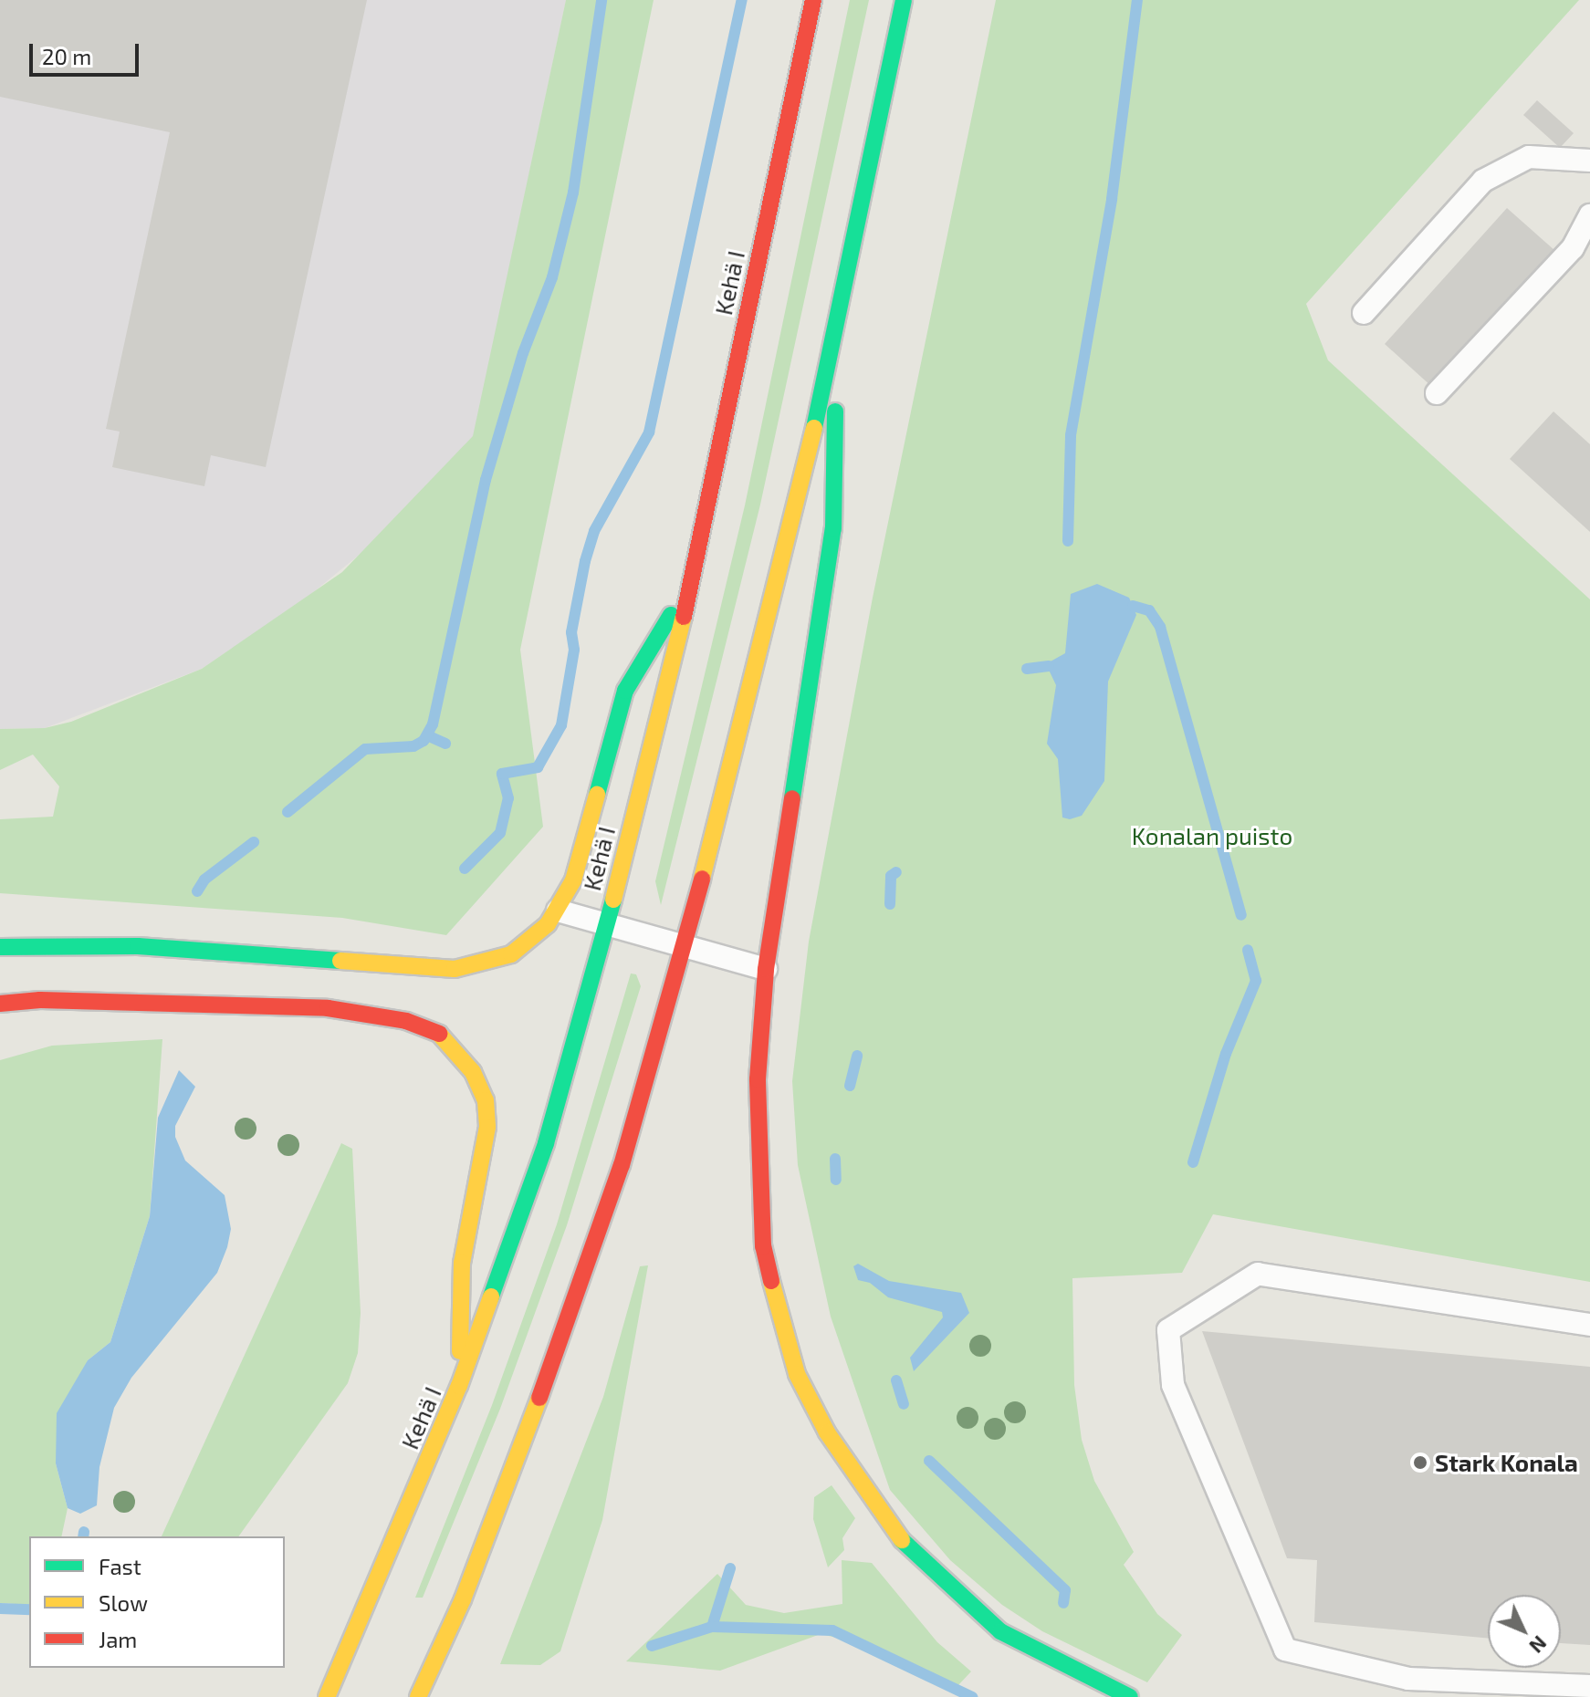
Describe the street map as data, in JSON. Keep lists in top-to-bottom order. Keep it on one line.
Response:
{"streets":{"highway":["Kehä I"]},"parks":["Konalan puisto"],"places":["Stark Konala"],"legend":["Fast","Slow","Jam"],"scale_bar":"20 m","north":"bottom right"}
